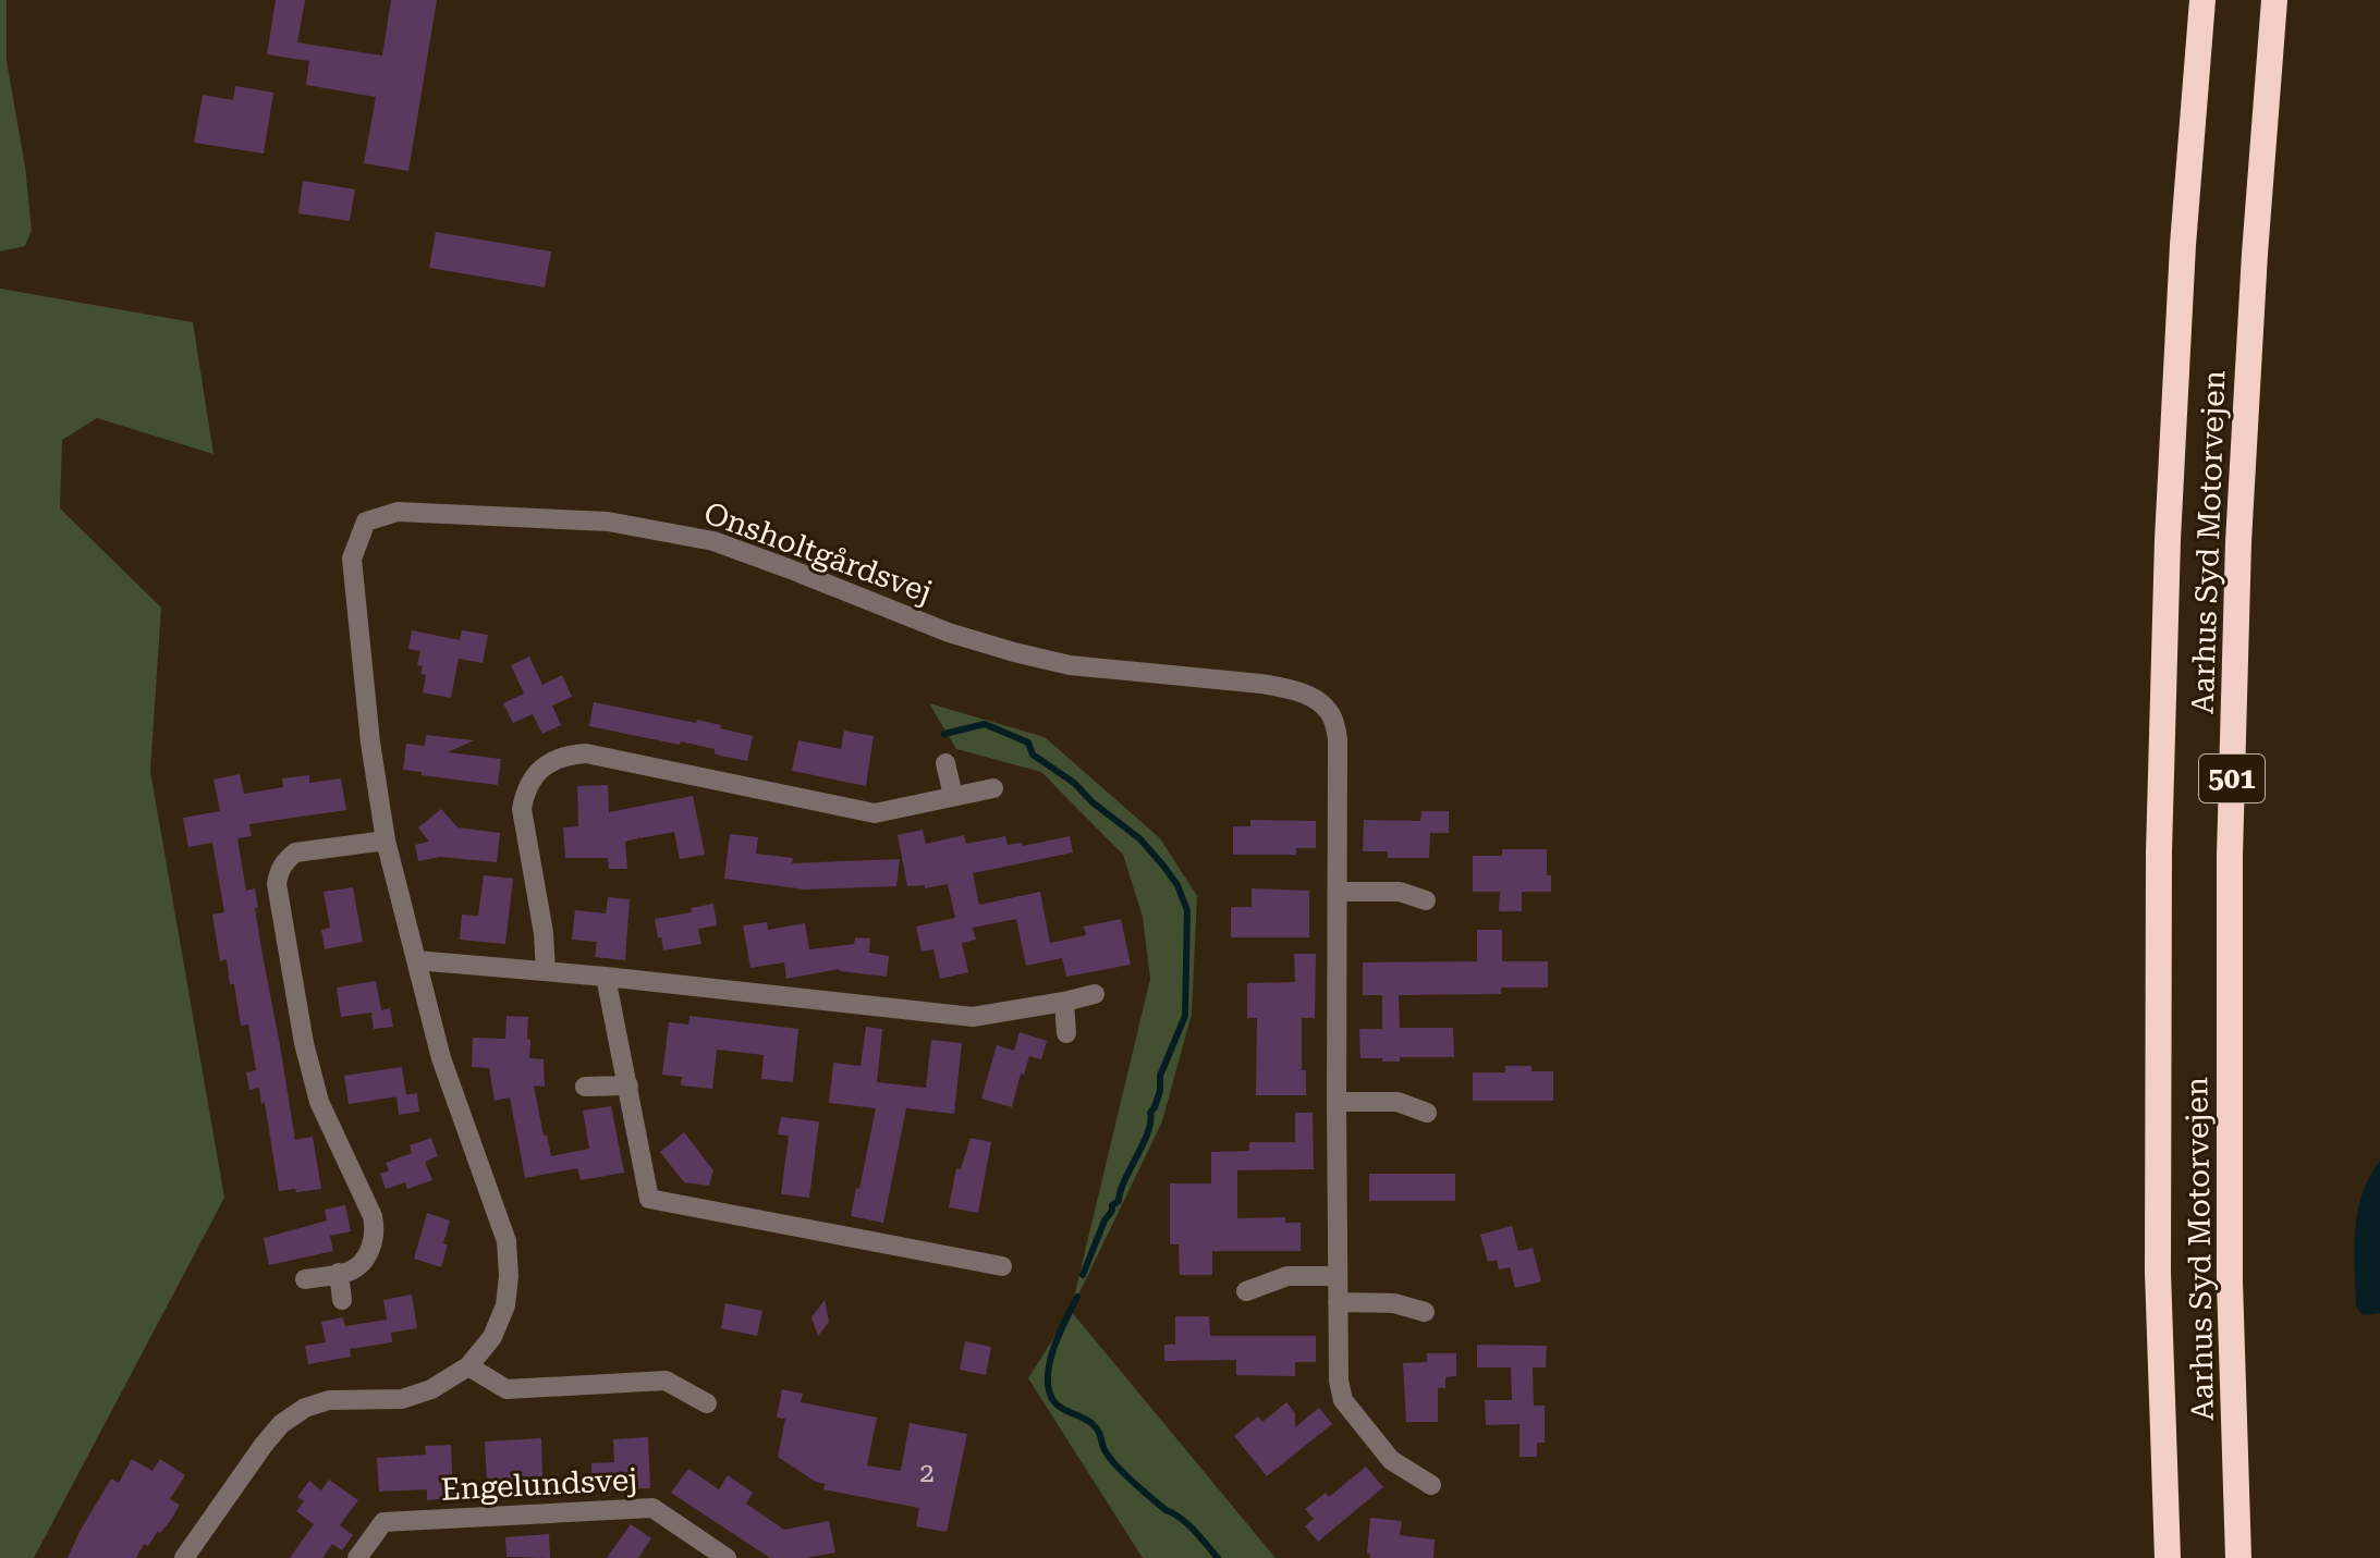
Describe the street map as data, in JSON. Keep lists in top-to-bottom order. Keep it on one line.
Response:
{"streets":{"highway":["Aarhus Syd Motorvejen","501"],"street":["Onsholtgårdsvej","Engelundsvej"]},"house_numbers":["2"]}
